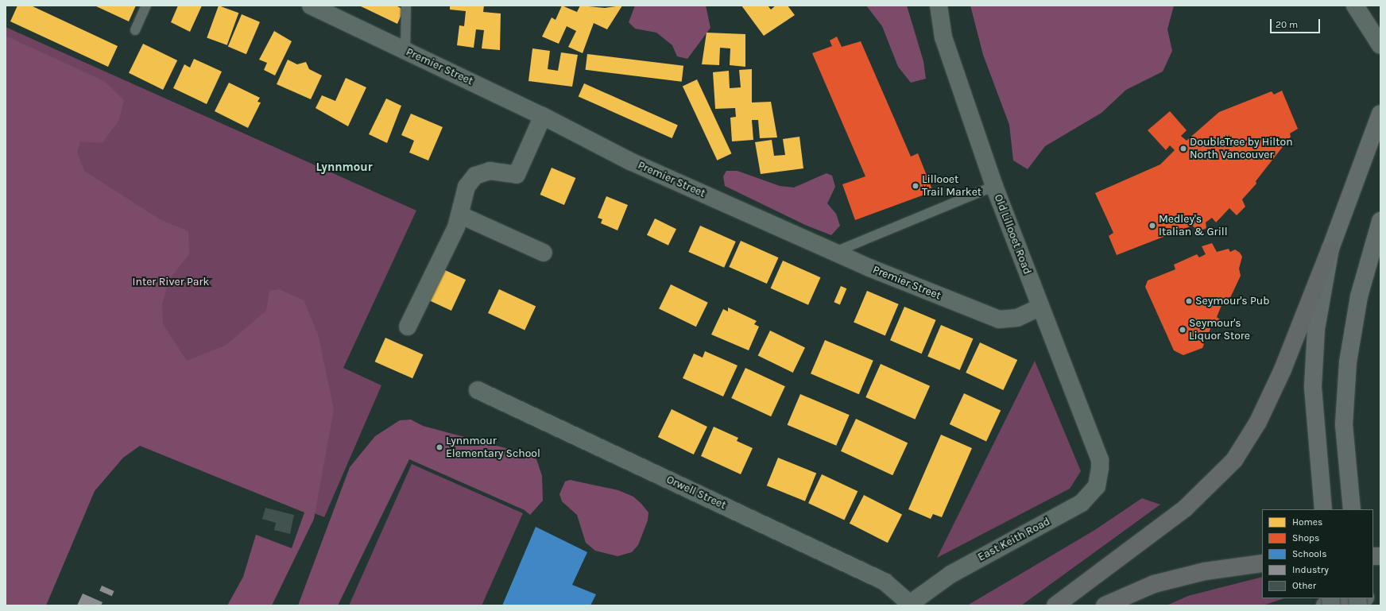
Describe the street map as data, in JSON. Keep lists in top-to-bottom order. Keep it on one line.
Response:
{"streets":{"street":["Premier Street","Old Lillooet Road","Orwell Street","East Keith Road"]},"crossings":[["Premier Street","Old Lillooet Road"],["Old Lillooet Road","East Keith Road"],["Orwell Street","East Keith Road"]],"districts":["Lynnmour"],"parks":["Inter River Park"],"places":["DoubleTree by Hilton North Vancouver","Lillooet Trail Market","Medley's Italian & Grill","Seymour's Pub","Seymour's Liquor Store","Lynnmour Elementary School"],"legend":["Homes","Shops","Schools","Industry","Other"],"scale_bar":"20 m"}
